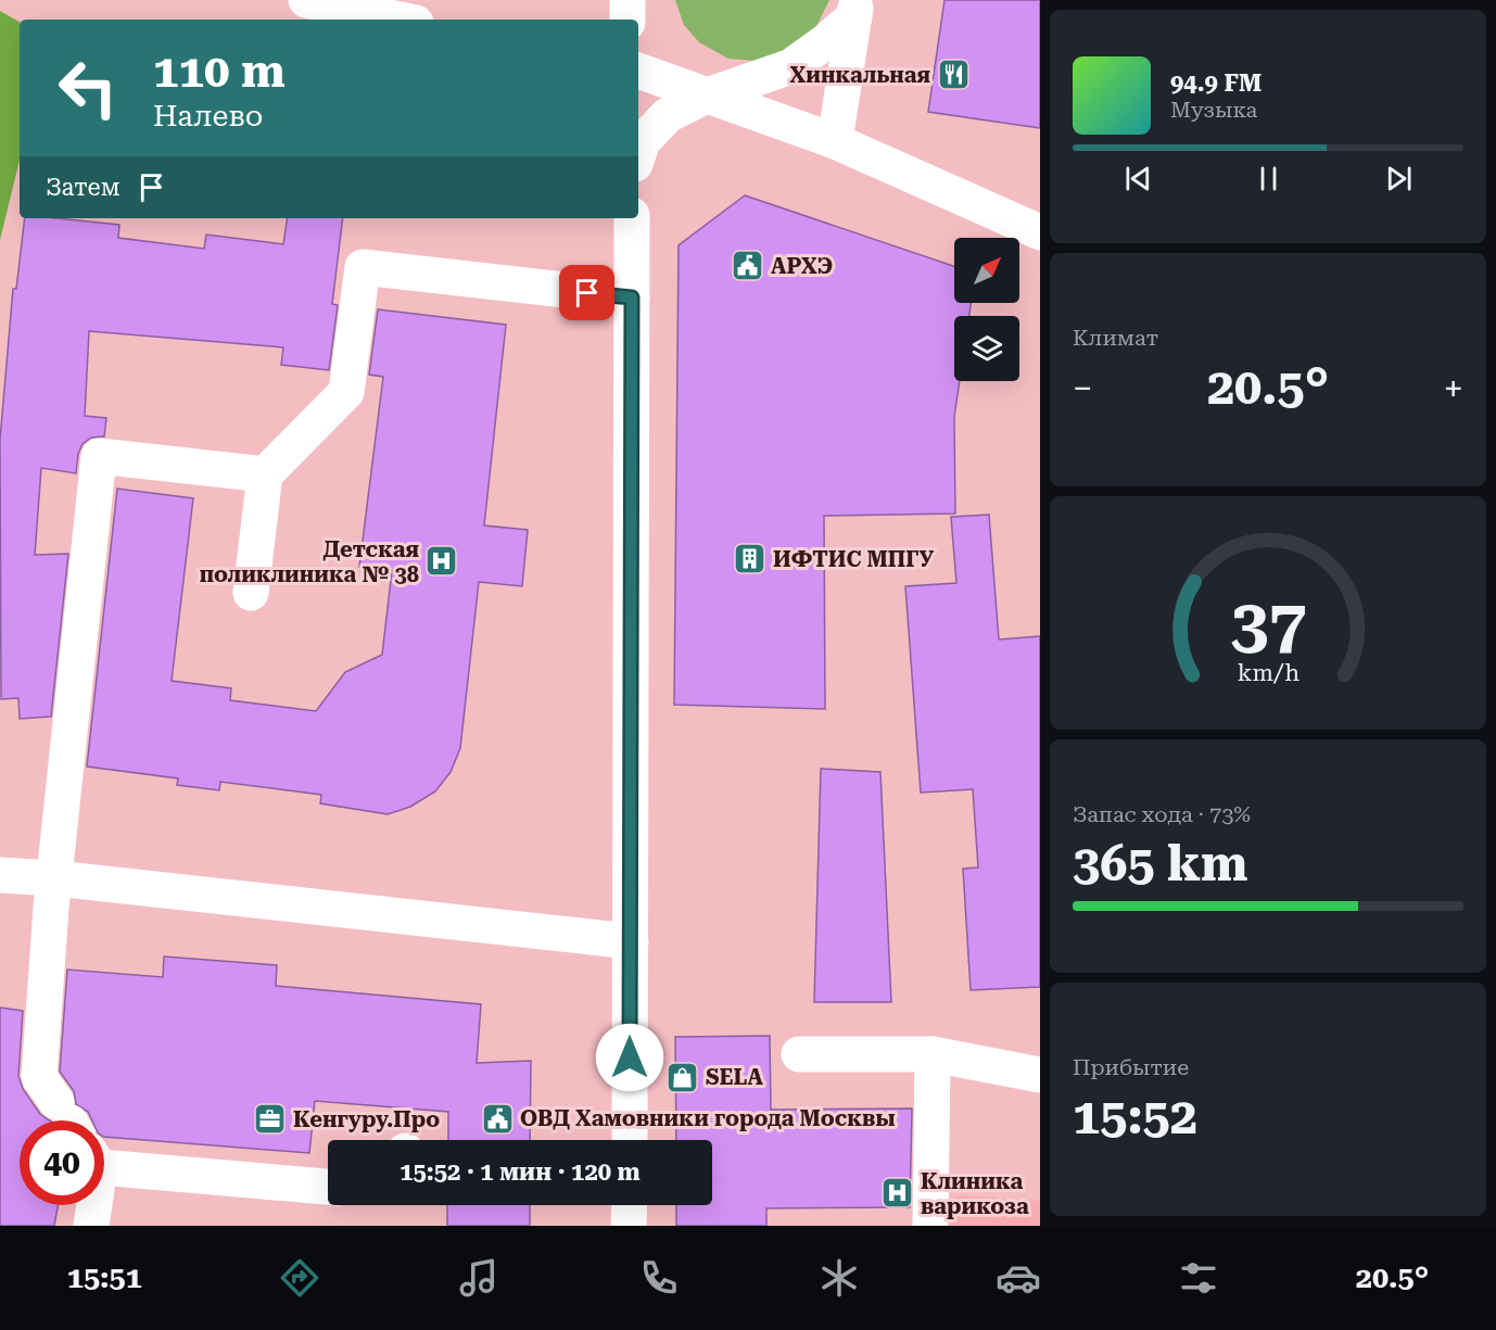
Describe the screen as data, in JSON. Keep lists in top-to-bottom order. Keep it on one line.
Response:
{"places":{"restaurant":["Хинкальная"],"public building":["АРХЭ","ОВД Хамовники города Москвы"],"building":["ИФТИС МПГУ"],"hospital":["Детская поликлиника № 38","Клиника варикоза"],"shop":["SELA"],"office":["Кенгуру.Про"]},"north":"top right","page":{"turn":["110 m","Налево"],"song":["94.9 FM","Музыка"],"then":"Затем","tile":["Климат",["Запас хода · 73%","365 km"],["Прибытие","15:52"]],"heat":["−","20.5°","+"],"limit":"40","trip":"15:52 · 1 мин · 120 m","tabs":["15:51","20.5°"],"gauge":["37","km/h"]}}
